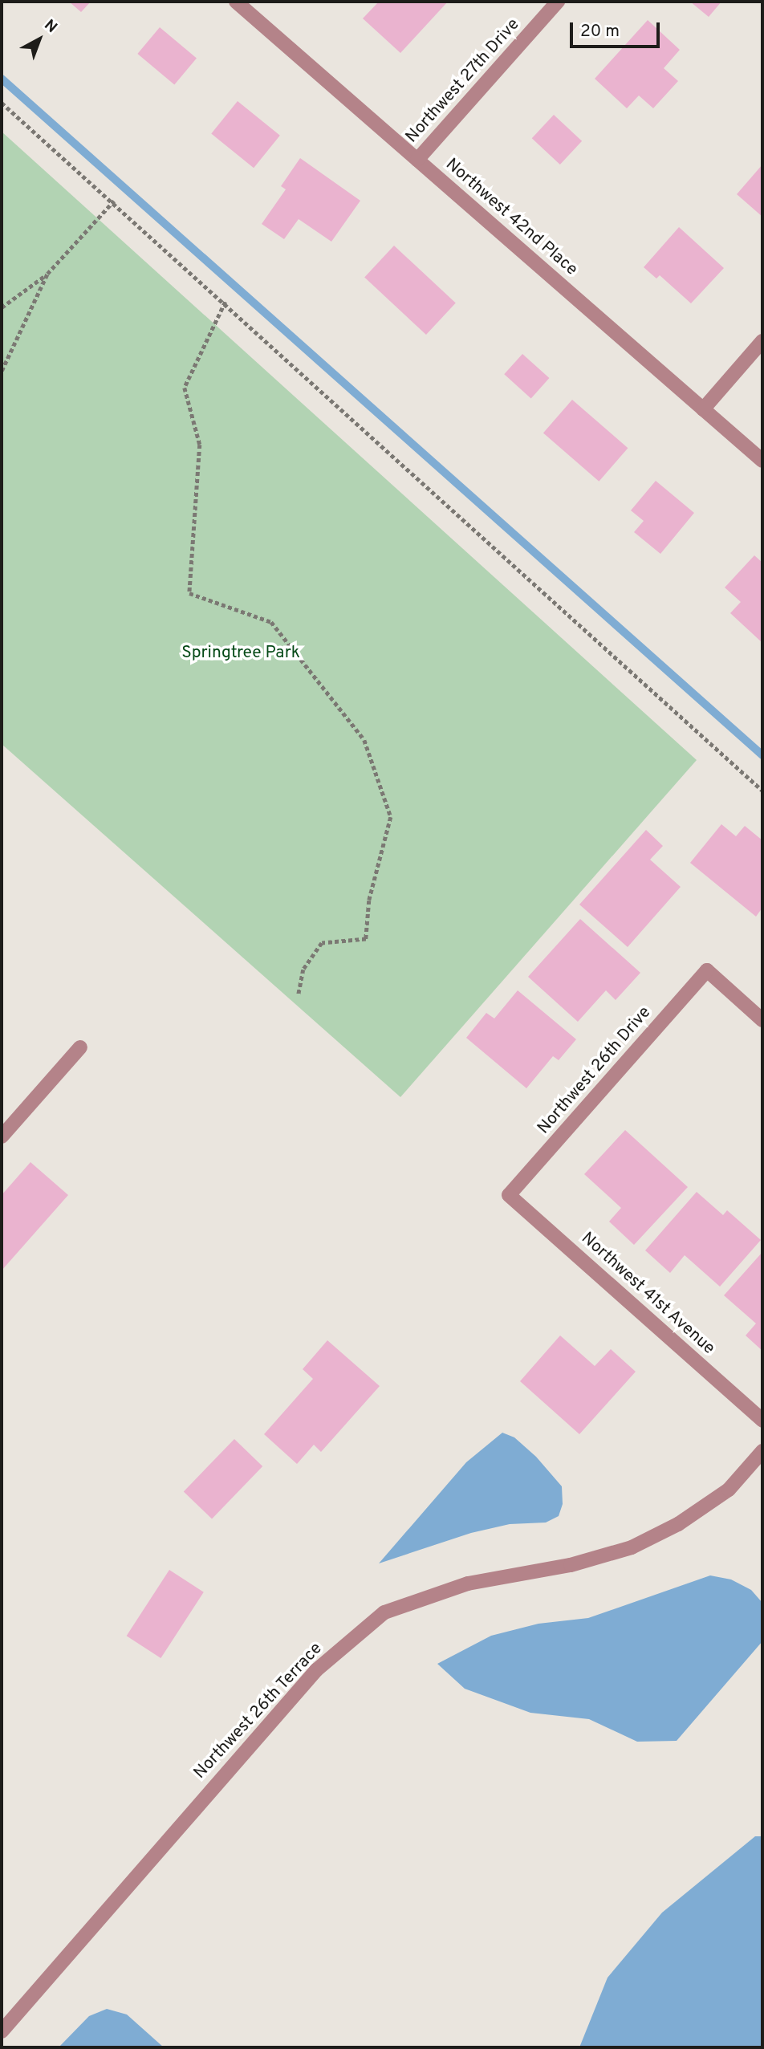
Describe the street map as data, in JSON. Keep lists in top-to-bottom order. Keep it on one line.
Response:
{"streets":{"street":["Northwest 27th Drive","Northwest 42nd Place","Northwest 26th Drive","Northwest 41st Avenue","Northwest 26th Terrace"]},"crossings":[["Northwest 27th Drive","Northwest 42nd Place"],["Northwest 26th Drive","Northwest 41st Avenue"]],"parks":["Springtree Park"],"scale_bar":"20 m","north":"top right"}
